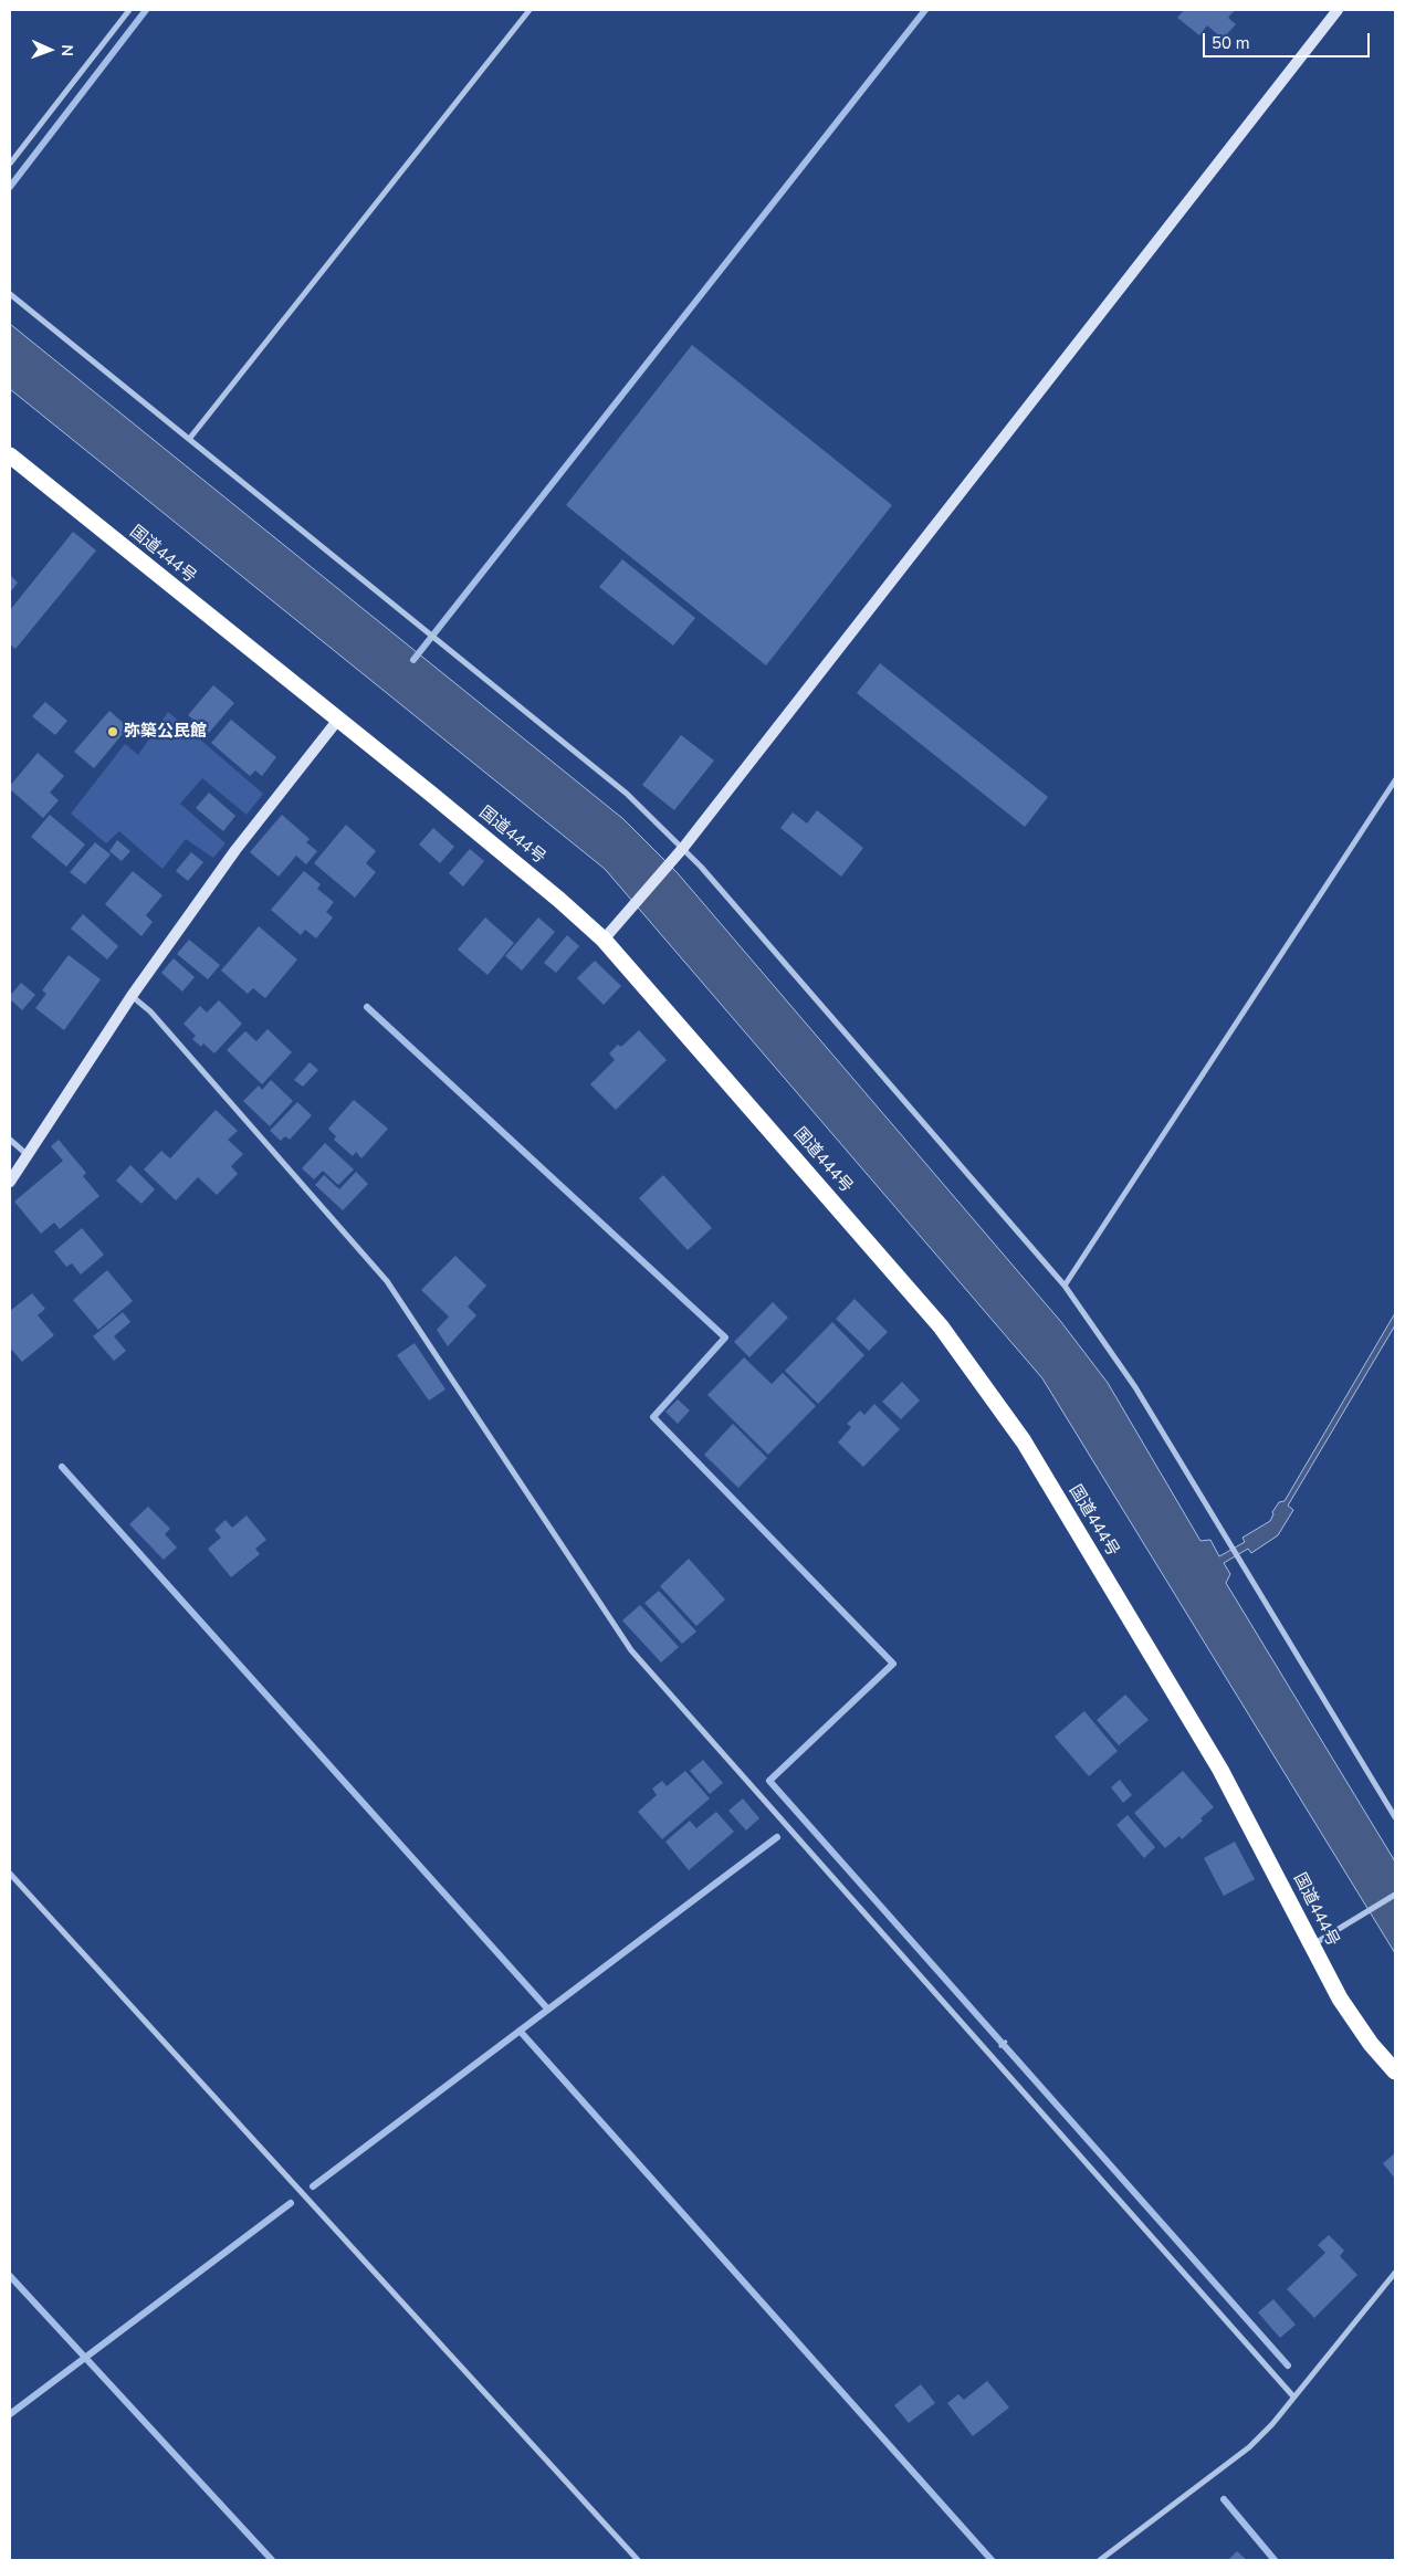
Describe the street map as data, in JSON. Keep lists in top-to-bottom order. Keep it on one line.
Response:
{"streets":{"highway":["国道444号"]},"places":["弥築公民館"],"scale_bar":"50 m","north":"right"}
